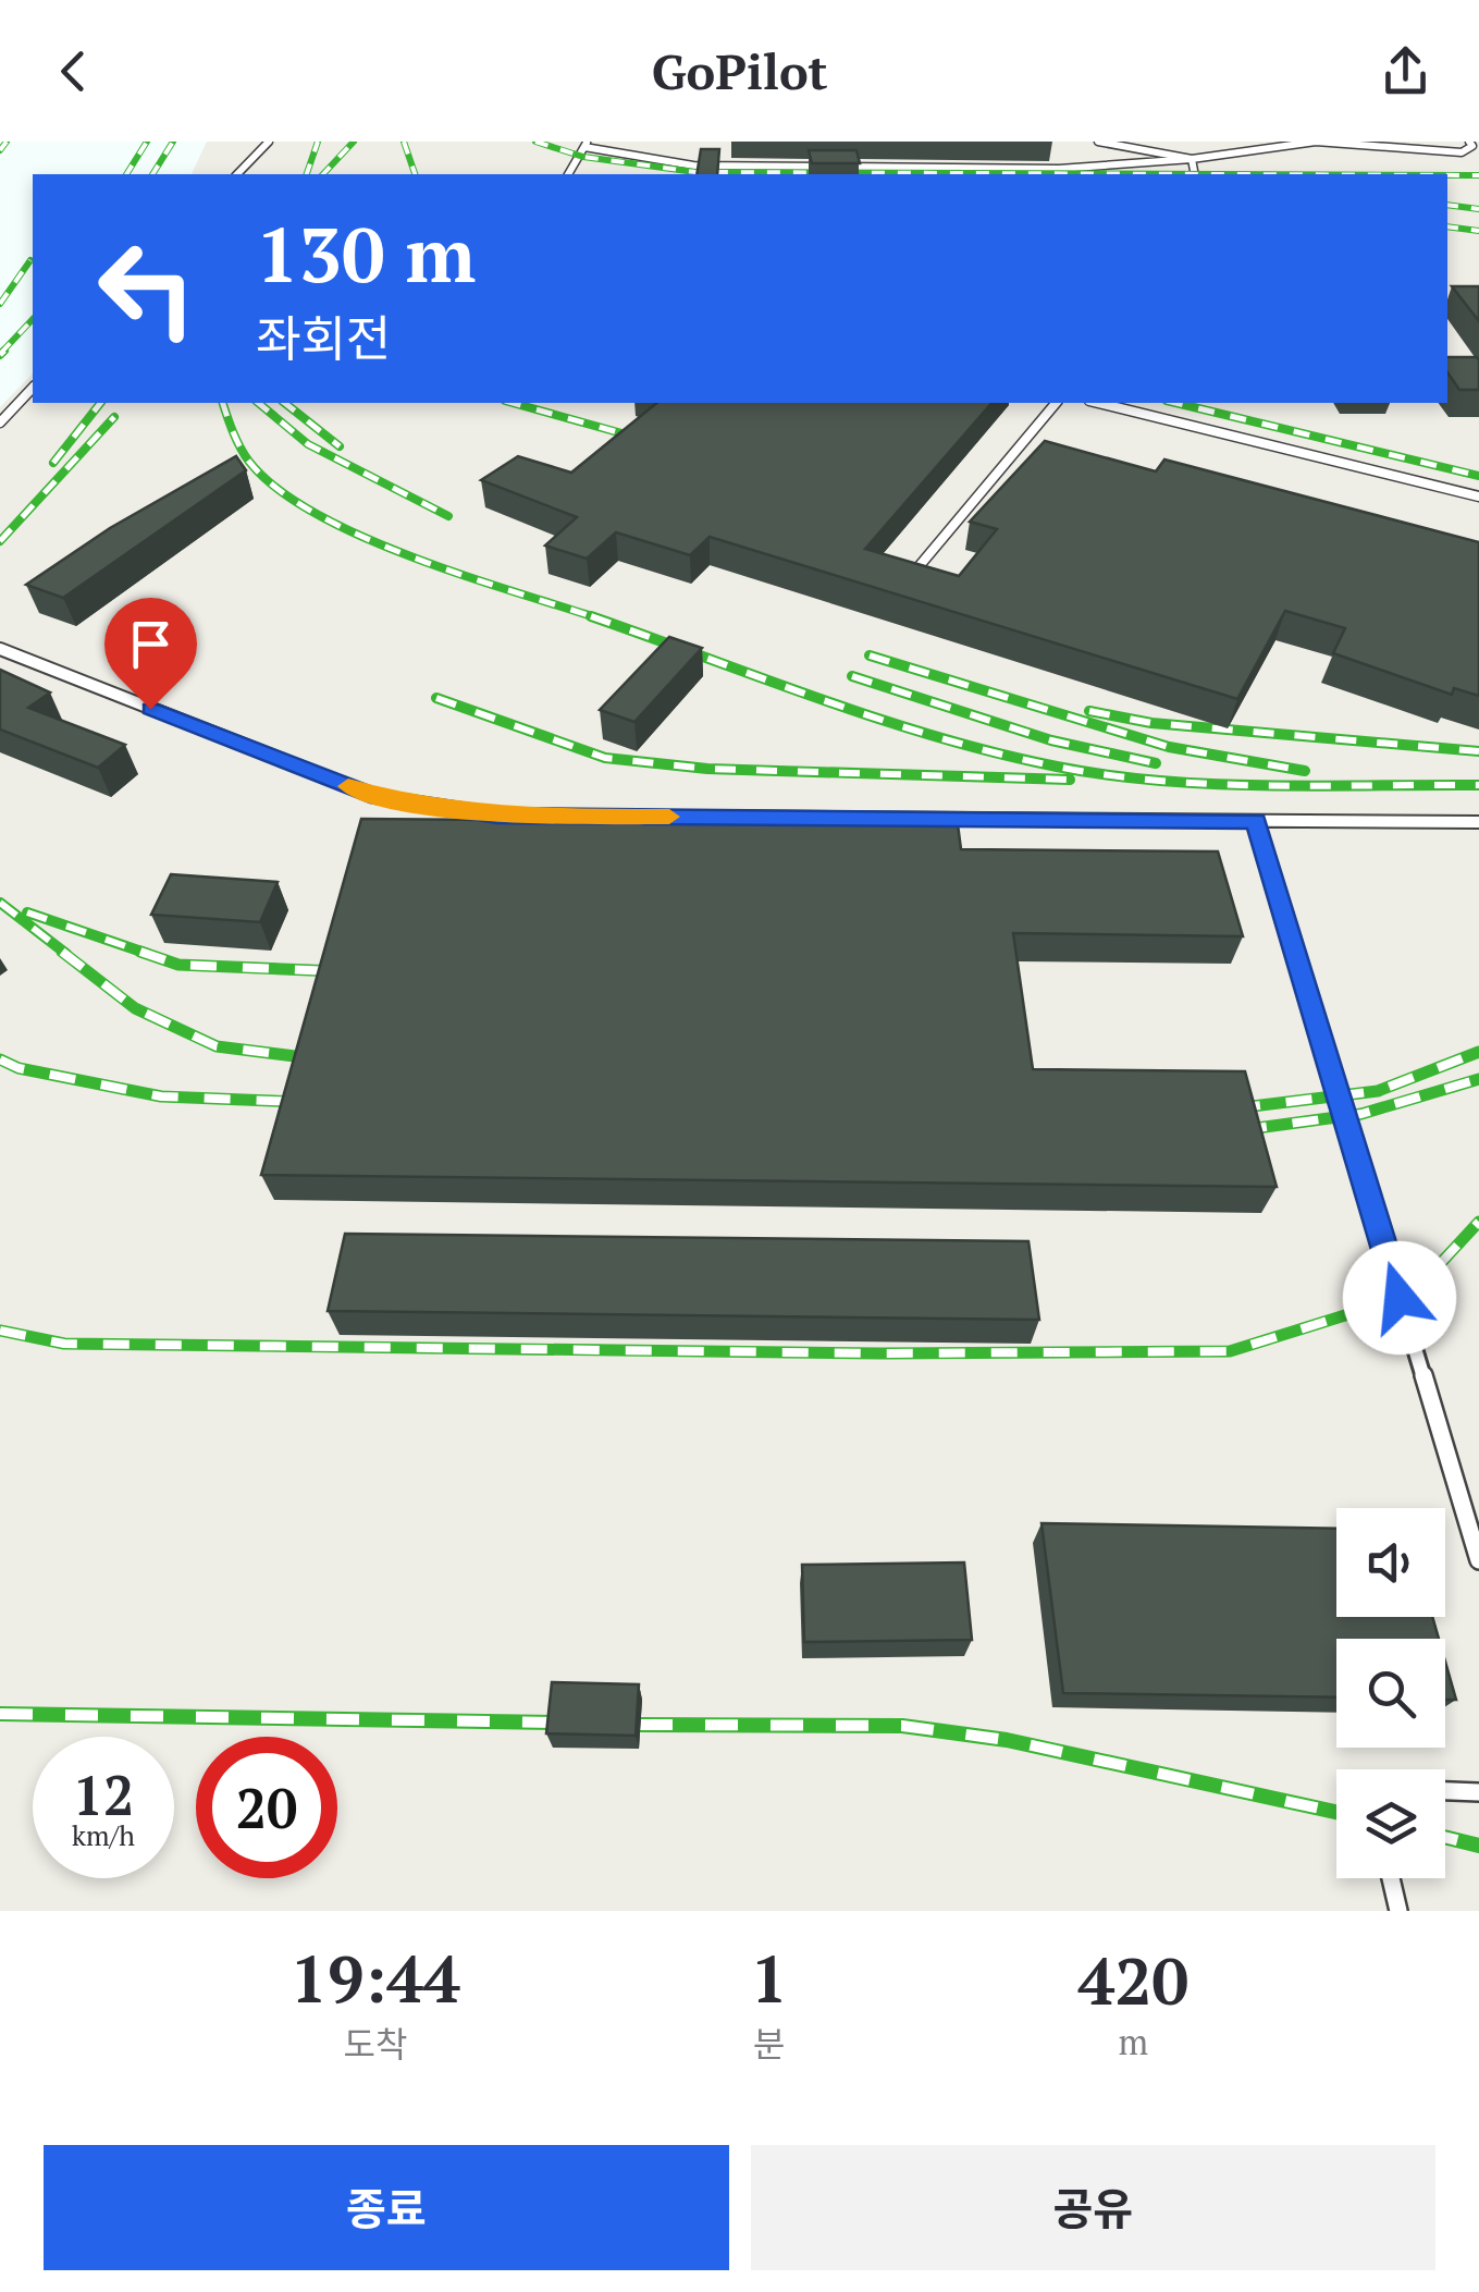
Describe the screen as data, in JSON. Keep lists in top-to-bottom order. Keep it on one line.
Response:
{"page":{"header":"GoPilot","turn":["130 m","좌회전"],"speed":"12 km/h","limit":"20","eta":["19:44","도착","1","분","420","m"],"buttons":["종료","공유"]}}
